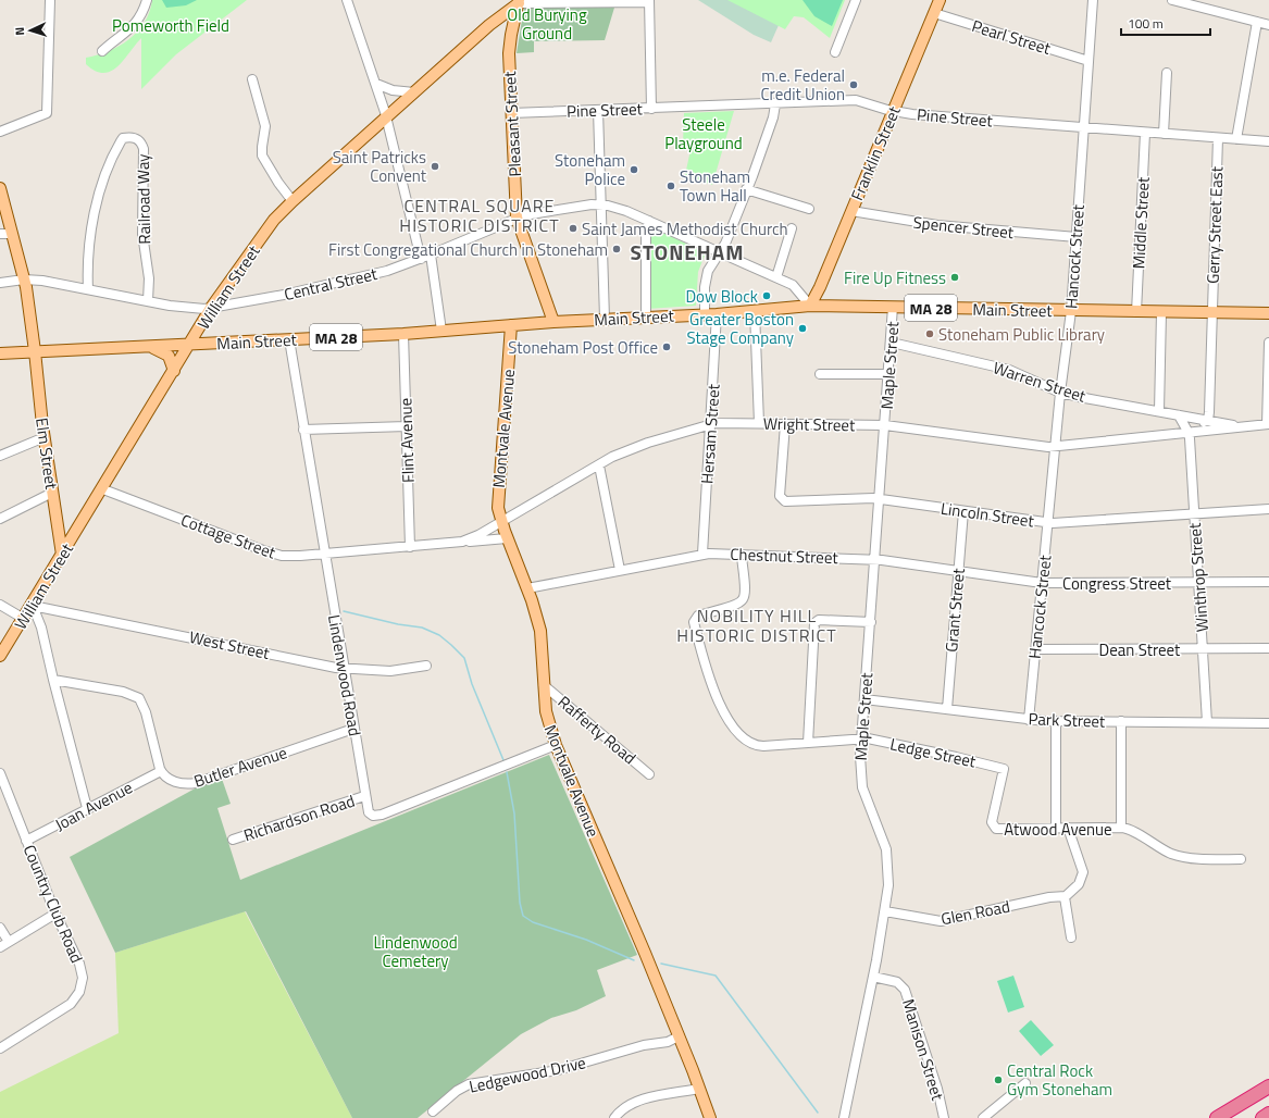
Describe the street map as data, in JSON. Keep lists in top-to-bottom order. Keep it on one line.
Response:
{"streets":{"main road":["Pleasant Street","Franklin Street","William Street","MA 28","Main Street","Montvale Avenue","Elm Street"],"street":["Pearl Street","Pine Street","Railroad Way","Middle Street","Gerry Street East","Spencer Street","Hancock Street","Central Street","Maple Street","Warren Street","Wright Street","Hersam Street","Flint Avenue","Lincoln Street","Cottage Street","Chestnut Street","Winthrop Street","Congress Street","Grant Street","West Street","Dean Street","Lindenwood Road","Park Street","Rafferty Road","Ledge Street","Butler Avenue","Joan Avenue","Richardson Road","Atwood Avenue","Country Club Road","Glen Road","Manison Street","Ledgewood Drive"]},"crossings":[["Pearl Street","Franklin Street"],["Pearl Street","Hancock Street"],["Pine Street","Pleasant Street"],["Pine Street","Franklin Street"],["Pine Street","Middle Street"],["Pine Street","Gerry Street East"],["Pine Street","Hancock Street"],["Pleasant Street","Central Street"],["Pleasant Street","William Street"],["Pleasant Street","Main Street"],["Franklin Street","Spencer Street"],["Franklin Street","Central Street"],["Franklin Street","Main Street"],["Railroad Way","Central Street"],["Middle Street","Main Street"],["Gerry Street East","Main Street"],["Gerry Street East","Warren Street"],["Spencer Street","Hancock Street"],["Hancock Street","Main Street"],["Hancock Street","Warren Street"],["Hancock Street","Wright Street"],["Hancock Street","Lincoln Street"],["Hancock Street","Chestnut Street"],["Hancock Street","Congress Street"],["Hancock Street","Dean Street"],["Hancock Street","Park Street"],["Central Street","William Street"],["Central Street","Main Street"],["Central Street","Elm Street"],["William Street","Main Street"],["William Street","Elm Street"],["William Street","Cottage Street"],["William Street","West Street"],["Main Street","Maple Street"],["Main Street","Montvale Avenue"],["Main Street","Hersam Street"],["Main Street","Flint Avenue"],["Main Street","Elm Street"],["Main Street","Lindenwood Road"],["Maple Street","Warren Street"],["Maple Street","Wright Street"],["Maple Street","Lincoln Street"],["Maple Street","Chestnut Street"],["Maple Street","Park Street"],["Maple Street","Ledge Street"],["Maple Street","Glen Road"],["Maple Street","Manison Street"],["Warren Street","Wright Street"],["Warren Street","Winthrop Street"],["Wright Street","Montvale Avenue"],["Wright Street","Hersam Street"],["Wright Street","Lincoln Street"],["Wright Street","Cottage Street"],["Wright Street","Winthrop Street"],["Montvale Avenue","Cottage Street"],["Montvale Avenue","Chestnut Street"],["Montvale Avenue","Lindenwood Road"],["Montvale Avenue","Rafferty Road"],["Montvale Avenue","Ledgewood Drive"],["Hersam Street","Chestnut Street"],["Flint Avenue","Cottage Street"],["Lincoln Street","Winthrop Street"],["Lincoln Street","Grant Street"],["Cottage Street","Lindenwood Road"],["Chestnut Street","Congress Street"],["Chestnut Street","Grant Street"],["Chestnut Street","Ledge Street"],["Winthrop Street","Congress Street"],["Winthrop Street","Dean Street"],["Winthrop Street","Park Street"],["Grant Street","Park Street"],["West Street","Lindenwood Road"],["Lindenwood Road","Butler Avenue"],["Lindenwood Road","Richardson Road"],["Park Street","Atwood Avenue"],["Ledge Street","Atwood Avenue"],["Butler Avenue","Joan Avenue"],["Joan Avenue","Country Club Road"]],"districts":["CENTRAL SQUARE HISTORIC DISTRICT","STONEHAM","NOBILITY HILL HISTORIC DISTRICT"],"parks":["Old Burying Ground","Pomeworth Field","Steele Playground","Lindenwood Cemetery"],"places":["m.e. Federal Credit Union","Saint Patricks Convent","Stoneham Police","Stoneham Town Hall","Saint James Methodist Church","First Congregational Church in Stoneham","Fire Up Fitness","Dow Block","Greater Boston Stage Company","Stoneham Public Library","Stoneham Post Office","Central Rock Gym Stoneham"],"scale_bar":"100 m","north":"left"}
